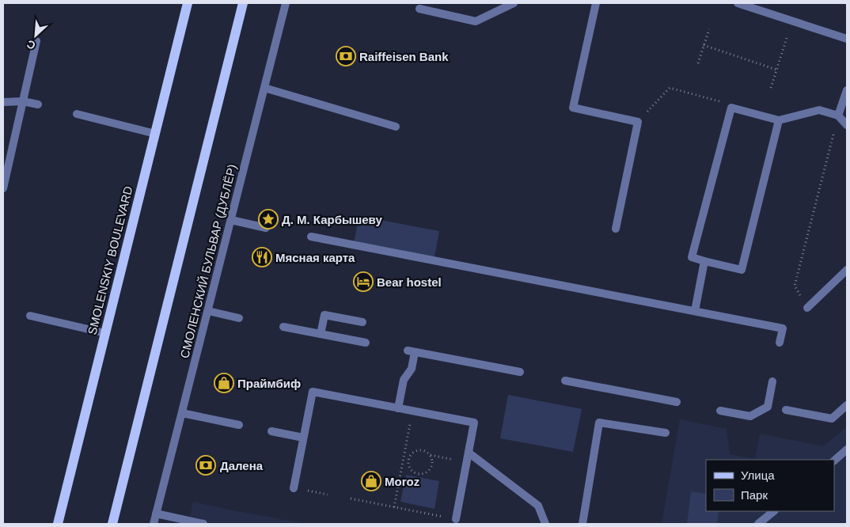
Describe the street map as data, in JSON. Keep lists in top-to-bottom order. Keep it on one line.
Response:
{"streets":{"main road":["SMOLENSKIY BOULEVARD"],"street":["СМОЛЕНСКИЙ БУЛЬВАР (ДУБЛЁР)"]},"places":{"bank":["Raiffeisen Bank","Далена"],"place":["Д. М. Карбышеву"],"restaurant":["Мясная карта"],"hotel":["Bear hostel"],"shop":["Праймбиф","Moroz"]},"legend":["Улица","Парк"],"north":"bottom left"}
